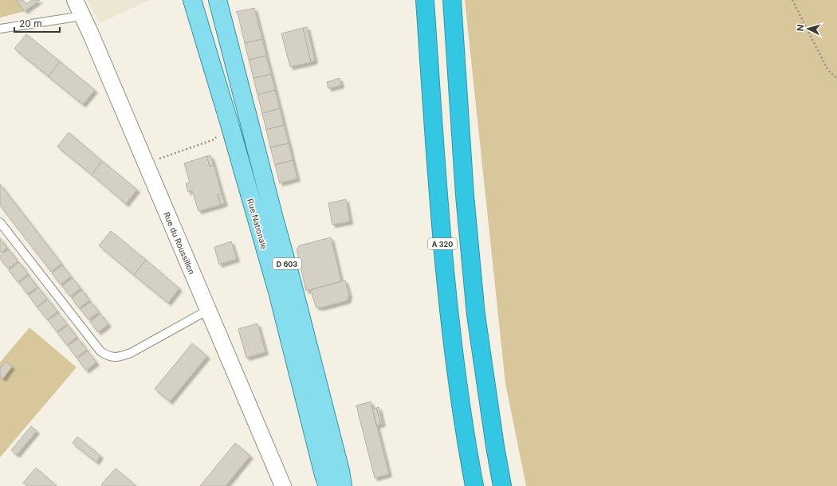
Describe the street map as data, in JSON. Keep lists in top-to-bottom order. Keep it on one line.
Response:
{"streets":{"highway":["A 320"],"main road":["Rue Nationale","D 603"],"street":["Rue du Roussillon"]},"scale_bar":"20 m","north":"left"}
